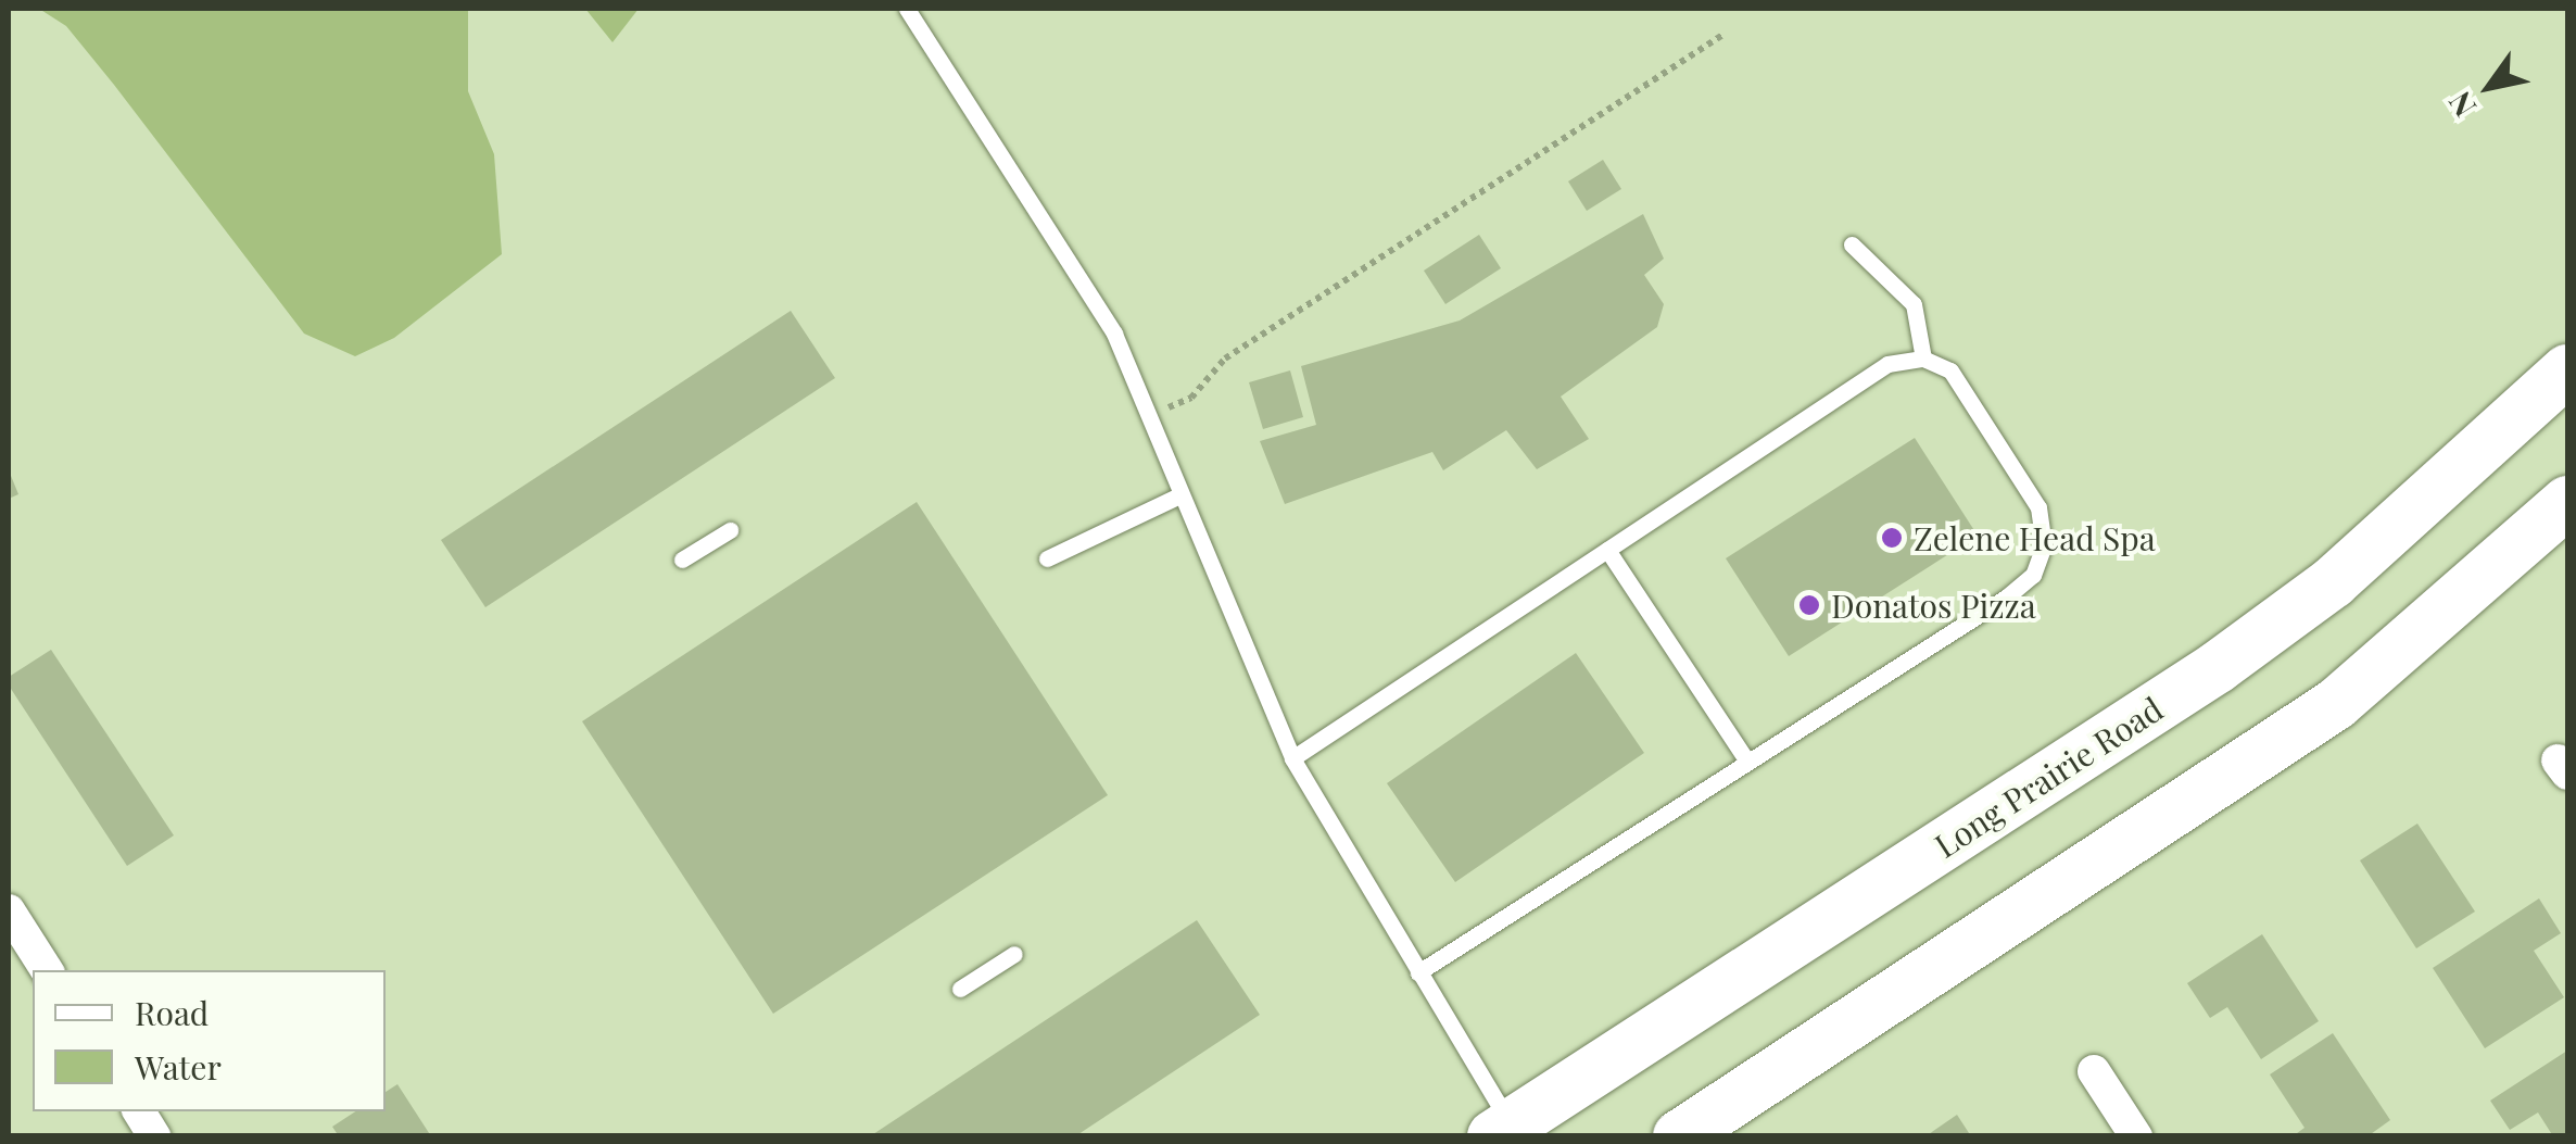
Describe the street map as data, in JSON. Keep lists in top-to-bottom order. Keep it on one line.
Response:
{"streets":{"main road":["Long Prairie Road"]},"places":["Zelene Head Spa","Donatos Pizza"],"legend":["Road","Water"],"north":"bottom left"}
